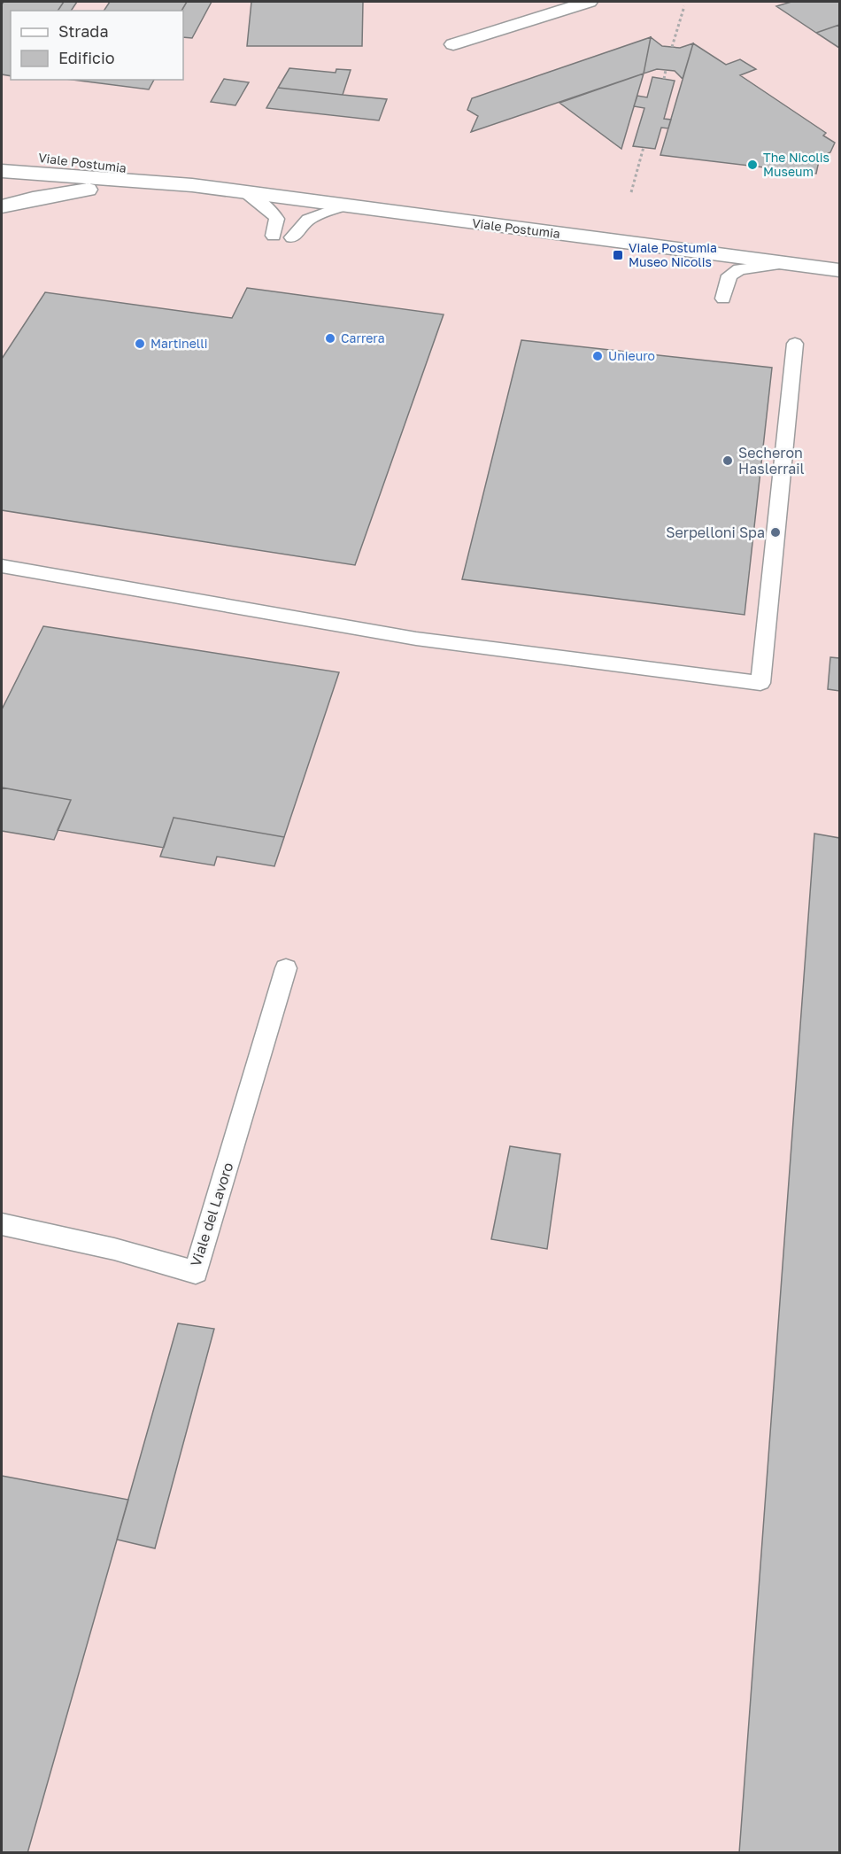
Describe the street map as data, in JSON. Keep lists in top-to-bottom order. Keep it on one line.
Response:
{"streets":{"main road":["Viale Postumia"],"lane":["Viale del Lavoro"]},"places":{"other":["The Nicolis Museum","Carrera","Martinelli","Unieuro","Secheron Haslerrail","Serpelloni Spa"],"transit":["Viale Postumia Museo Nicolis"]},"legend":["Strada","Edificio"]}
